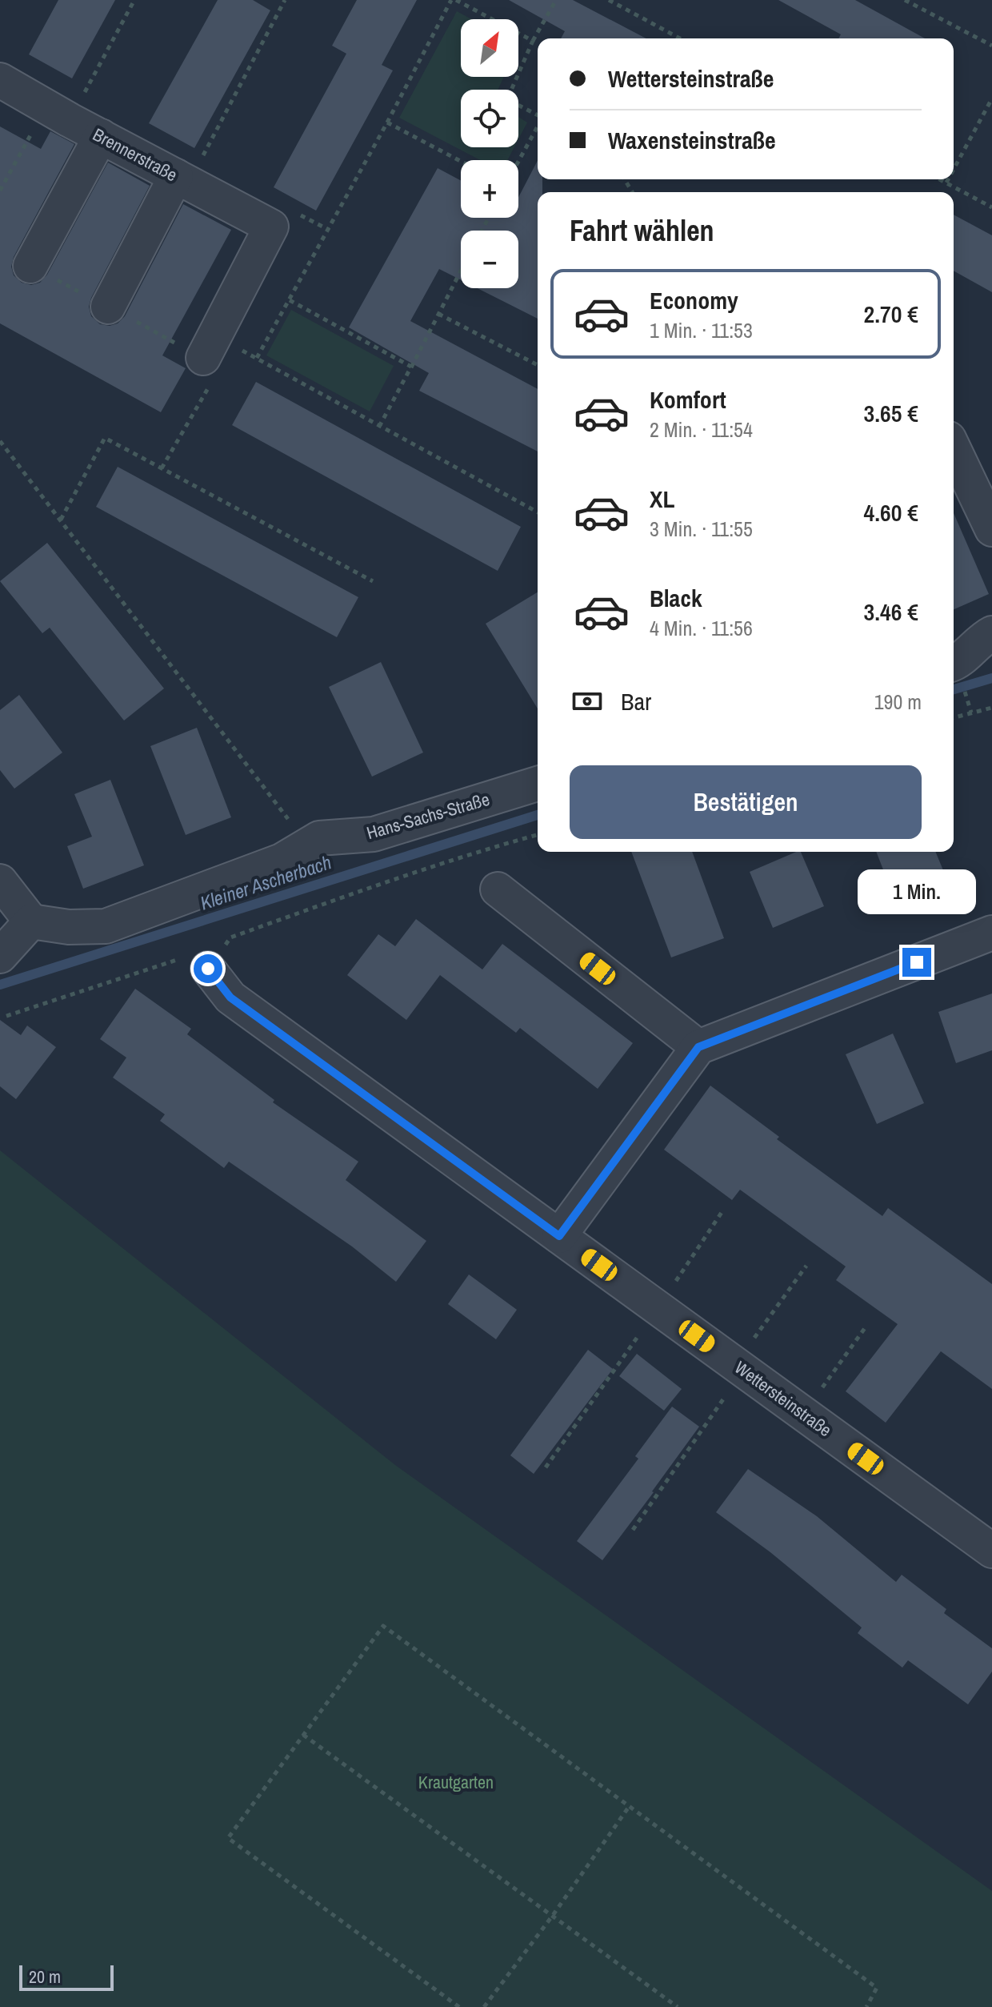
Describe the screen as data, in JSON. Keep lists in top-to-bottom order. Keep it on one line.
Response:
{"streets":{"street":["Brennerstraße","Hans-Sachs-Straße","Wettersteinstraße"]},"water":["Kleiner Ascherbach"],"parks":["Krautgarten"],"scale_bar":"20 m","north":"top right","page":{"map_buttons":["+","−"],"banner":["Wettersteinstraße","Waxensteinstraße"],"heading":"Fahrt wählen","list":[{"name":"Economy","note":"1 Min. · 11:53","value":"2.70 €"},{"name":"Komfort","note":"2 Min. · 11:54","value":"3.65 €"},{"name":"XL","note":"3 Min. · 11:55","value":"4.60 €"},{"name":"Black","note":"4 Min. · 11:56","value":"3.46 €"}],"pay":["Bar","190 m"],"buttons":"Bestätigen","bubble":"1 Min.","scale":"20 m"}}
